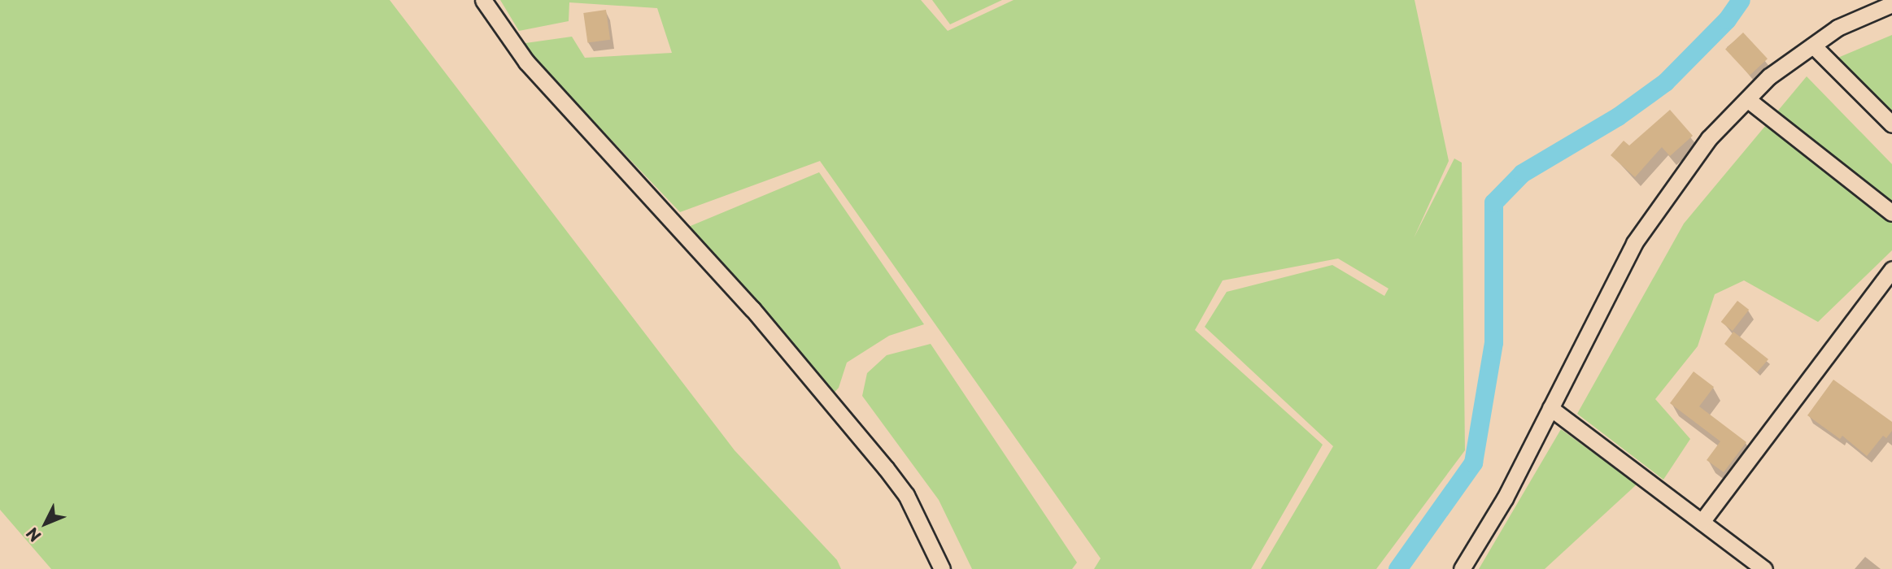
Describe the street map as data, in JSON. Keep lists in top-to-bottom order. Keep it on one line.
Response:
{"north":"bottom left"}
